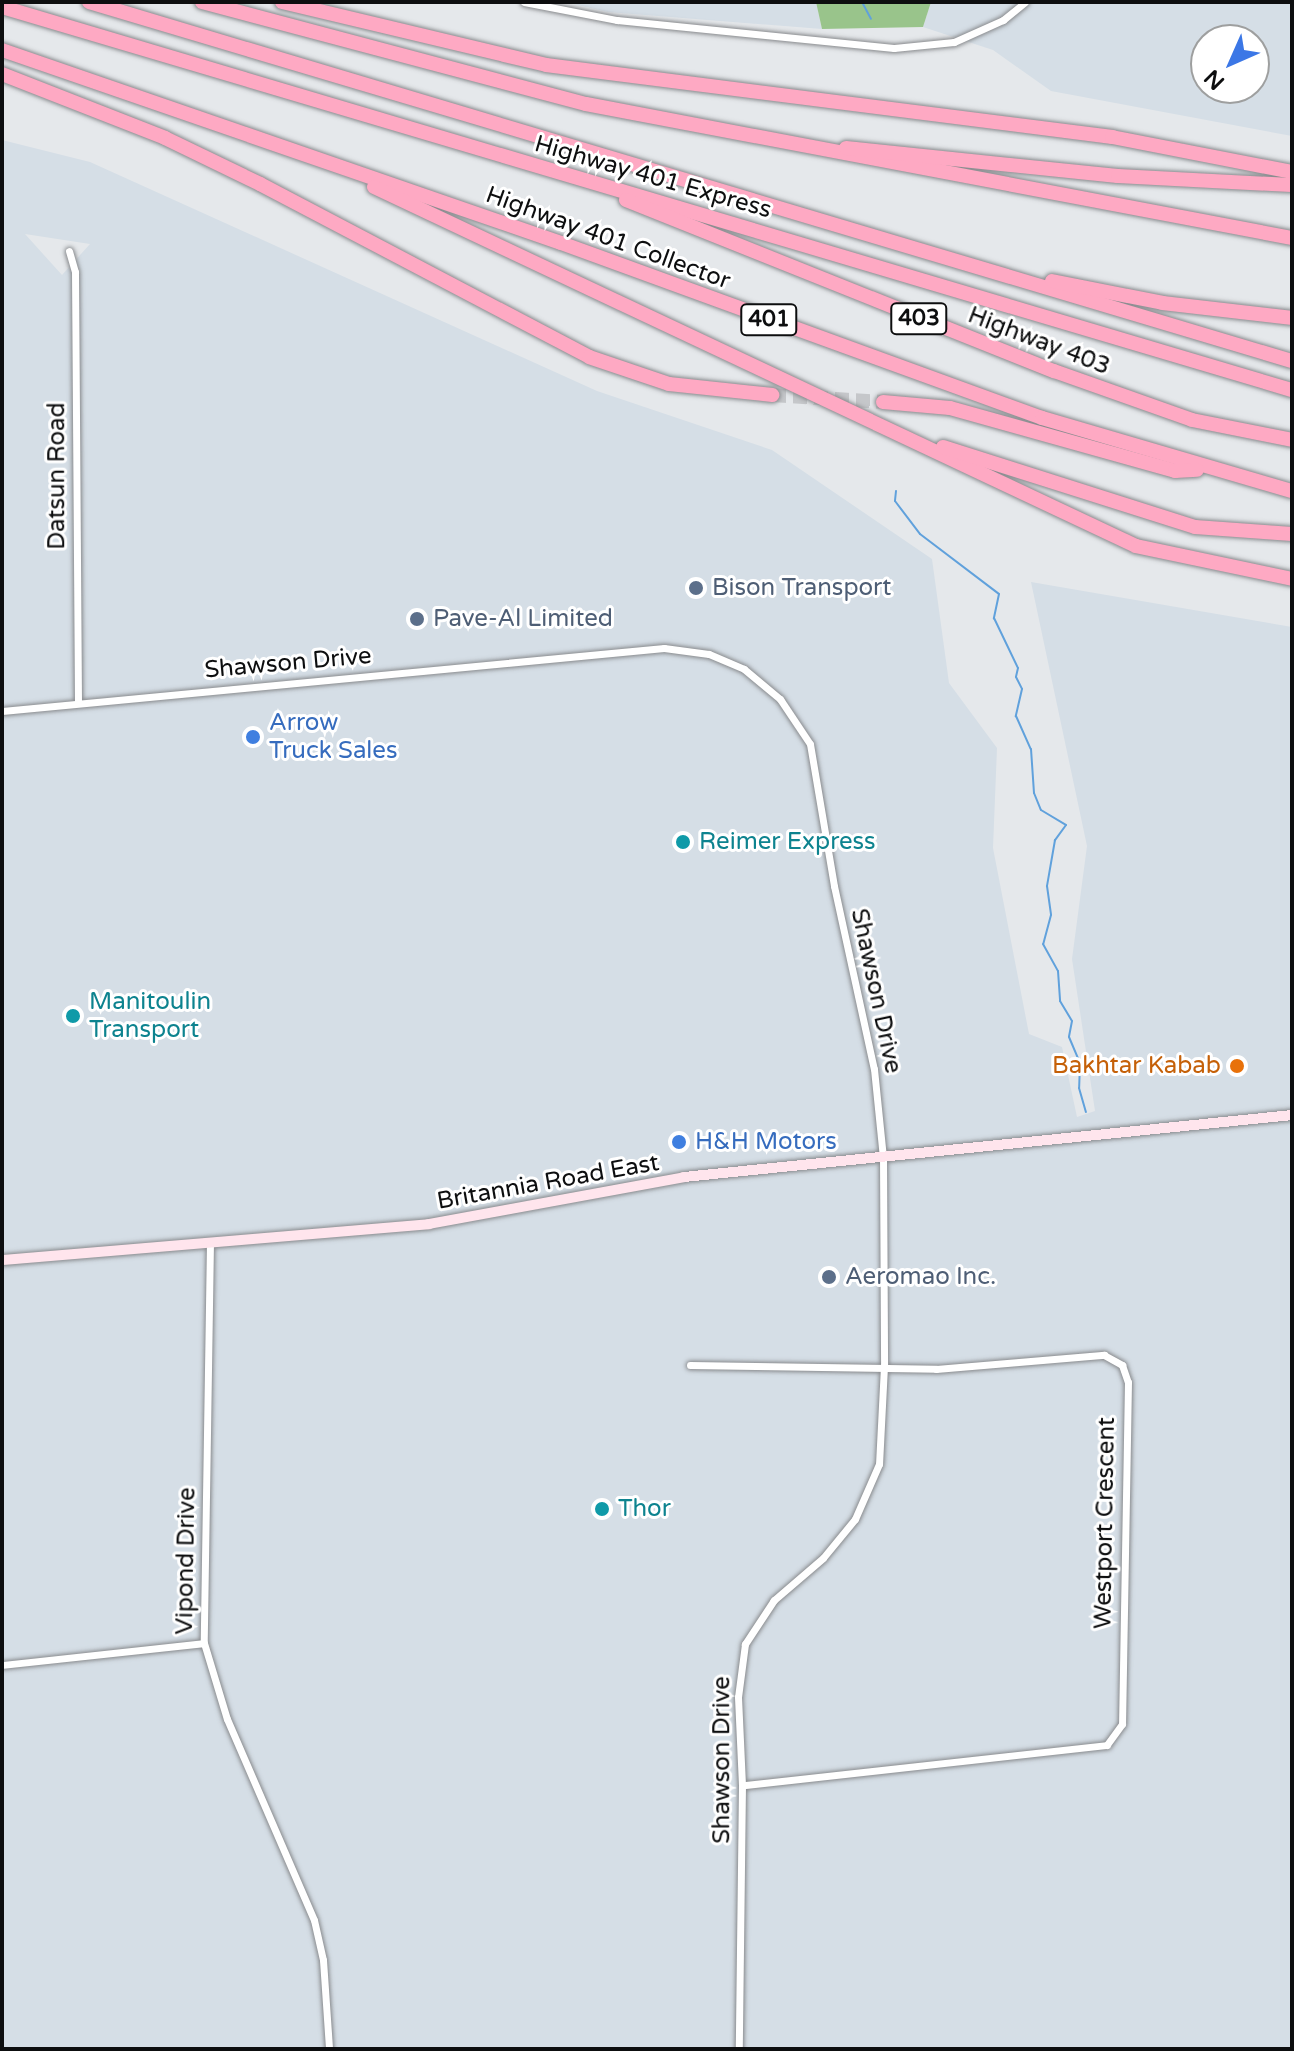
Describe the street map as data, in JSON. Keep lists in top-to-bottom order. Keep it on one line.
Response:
{"streets":{"highway":["Highway 401 Express","Highway 401 Collector","403","401","Highway 403"],"street":["Datsun Road","Shawson Drive","Britannia Road East","Westport Crescent","Vipond Drive"]},"crossings":[["Highway 401 Express","Highway 403"],["Datsun Road","Shawson Drive"],["Shawson Drive","Britannia Road East"],["Shawson Drive","Westport Crescent"],["Britannia Road East","Vipond Drive"]],"places":["Bison Transport","Pave-Al Limited","Arrow Truck Sales","Reimer Express","Manitoulin Transport","Bakhtar Kabab","H&H Motors","Aeromao Inc.","Thor"],"north":"bottom left"}
